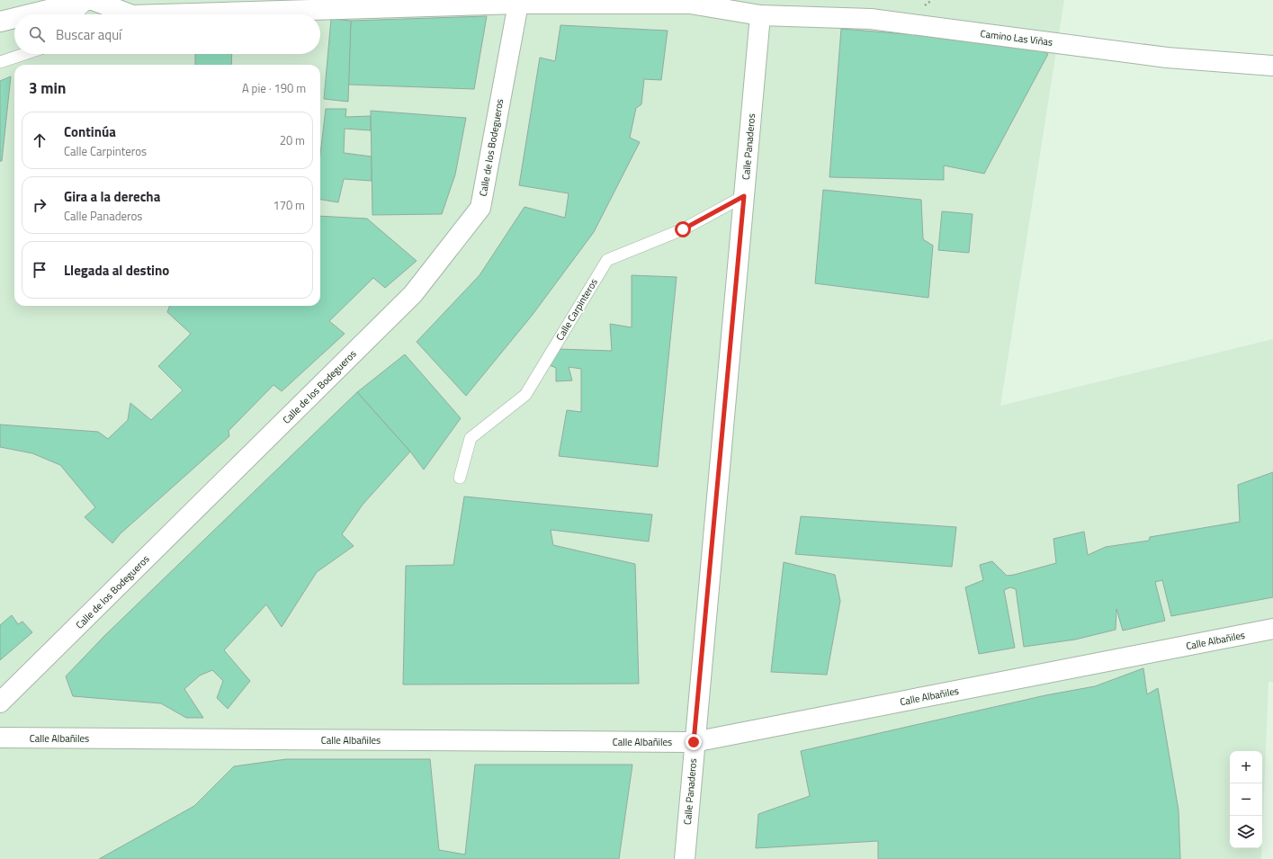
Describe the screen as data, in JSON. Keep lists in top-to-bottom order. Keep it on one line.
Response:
{"streets":{"street":["Camino Las Viñas","Calle Panaderos","Calle de los Bodegueros","Calle Albañiles"],"lane":["Calle Carpinteros"]},"crossings":[["Camino Las Viñas","Calle Panaderos"],["Camino Las Viñas","Calle de los Bodegueros"],["Calle Panaderos","Calle Carpinteros"],["Calle Panaderos","Calle Albañiles"]],"page":{"search":"Buscar aquí","heading":["3 min","A pie · 190 m"],"list":[["Continúa","Calle Carpinteros","20 m"],["Gira a la derecha","Calle Panaderos","170 m"],"Llegada al destino"],"map_buttons":["+","−"]}}
